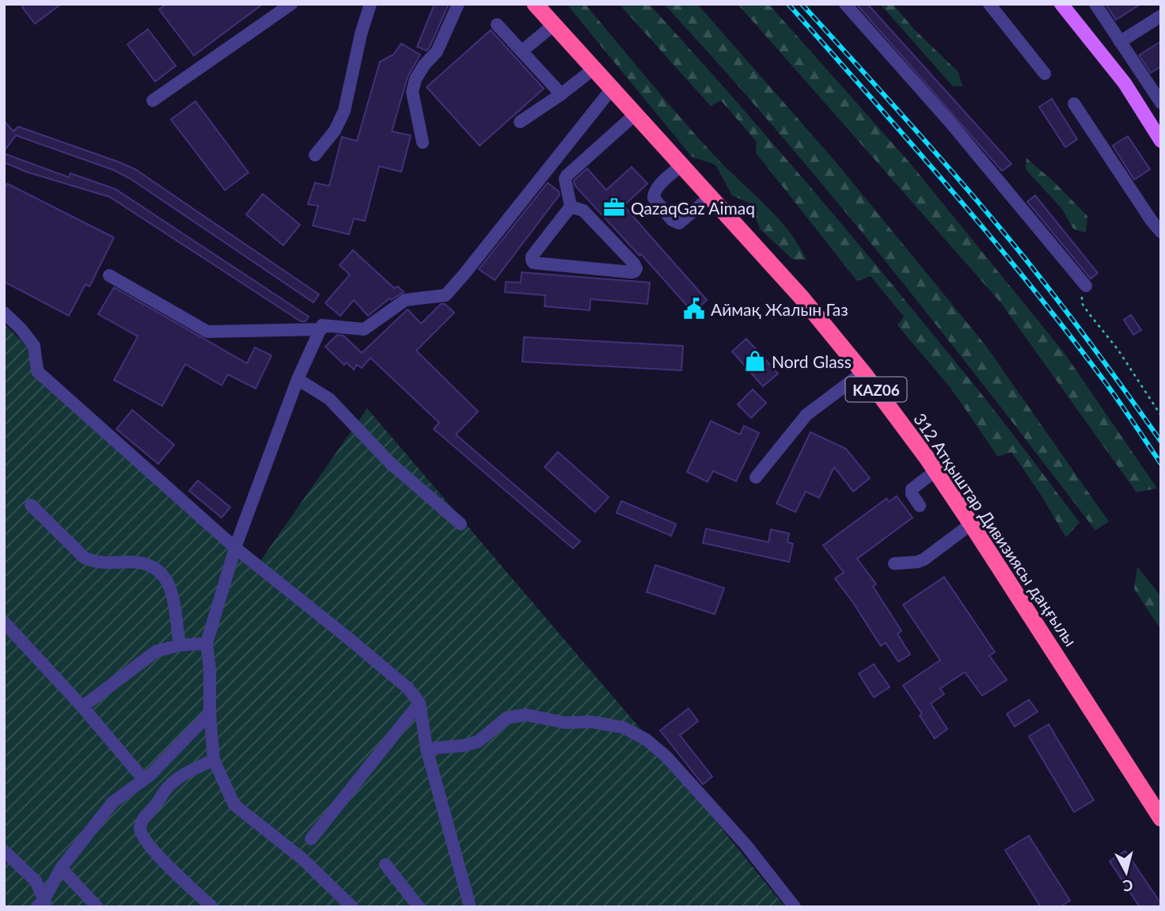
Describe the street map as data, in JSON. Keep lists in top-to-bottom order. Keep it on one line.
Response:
{"streets":{"highway":["KАZ06","312 Атқыштар Дивизиясы даңғылы"]},"places":{"office":["QazaqGaz Aimaq"],"public building":["Аймақ Жалын Газ"],"shop":["Nord Glass"]},"north":"bottom"}
